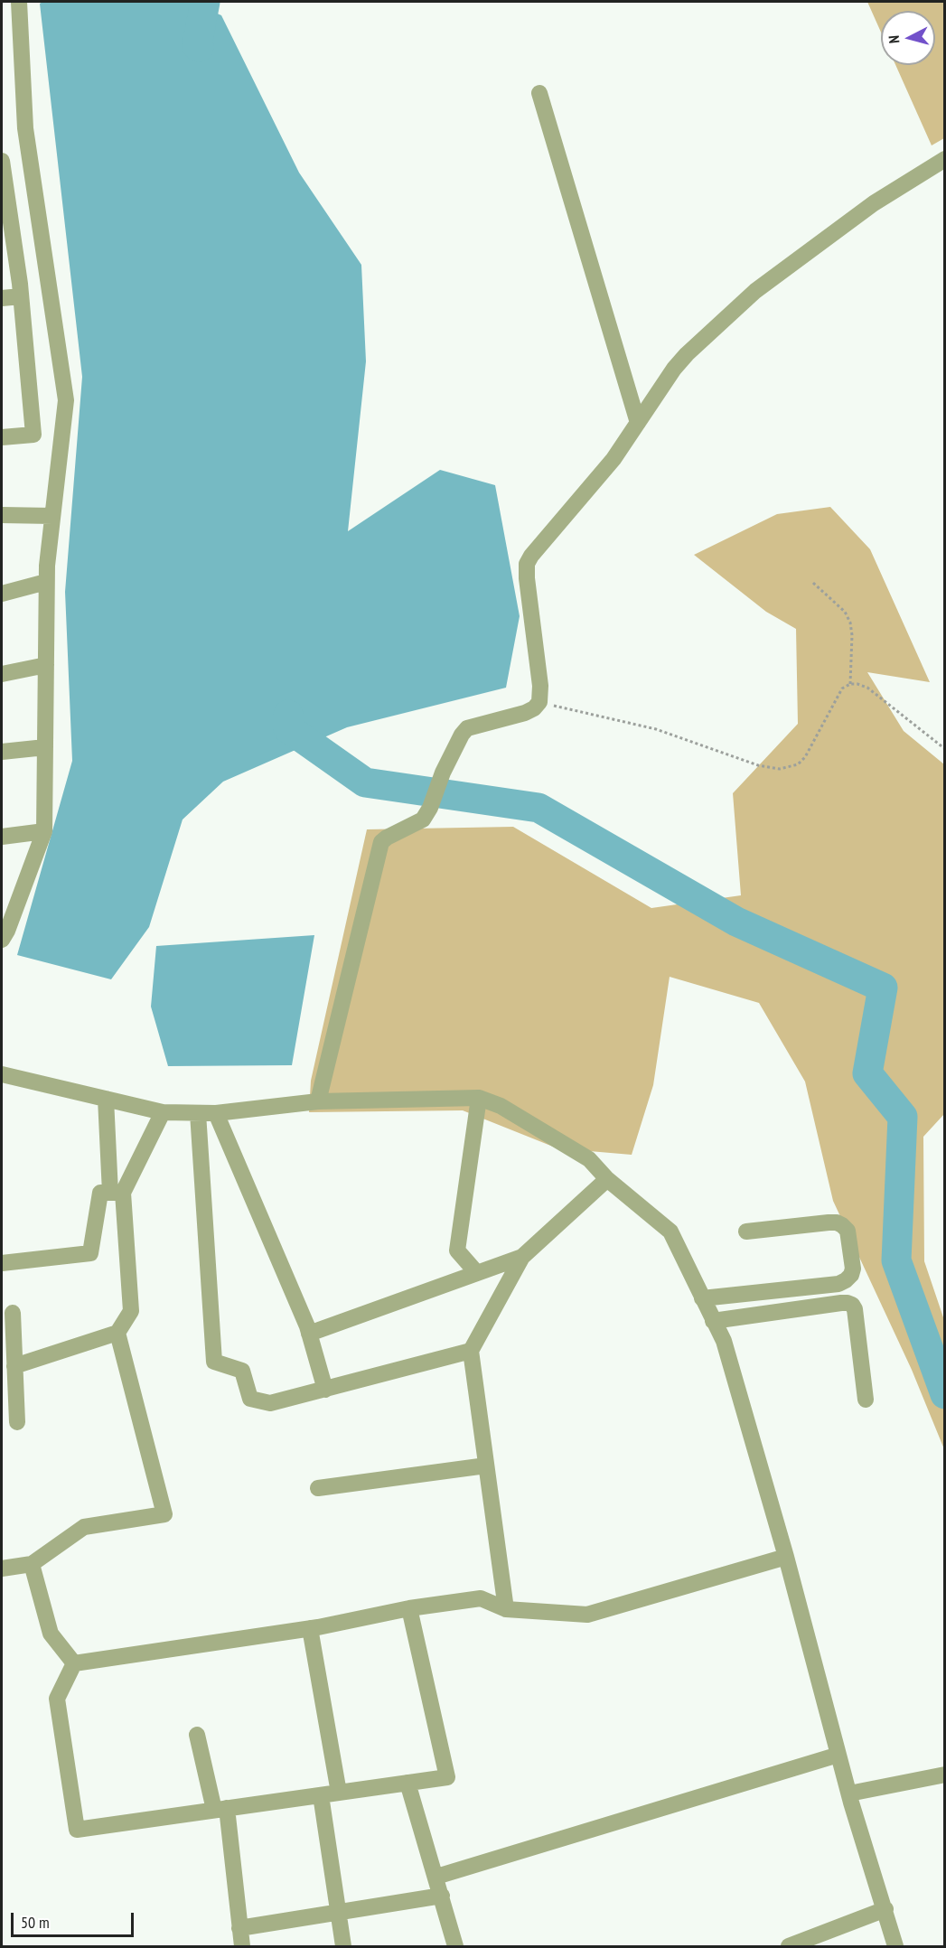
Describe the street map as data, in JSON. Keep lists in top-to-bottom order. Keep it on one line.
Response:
{"scale_bar":"50 m","north":"left"}
